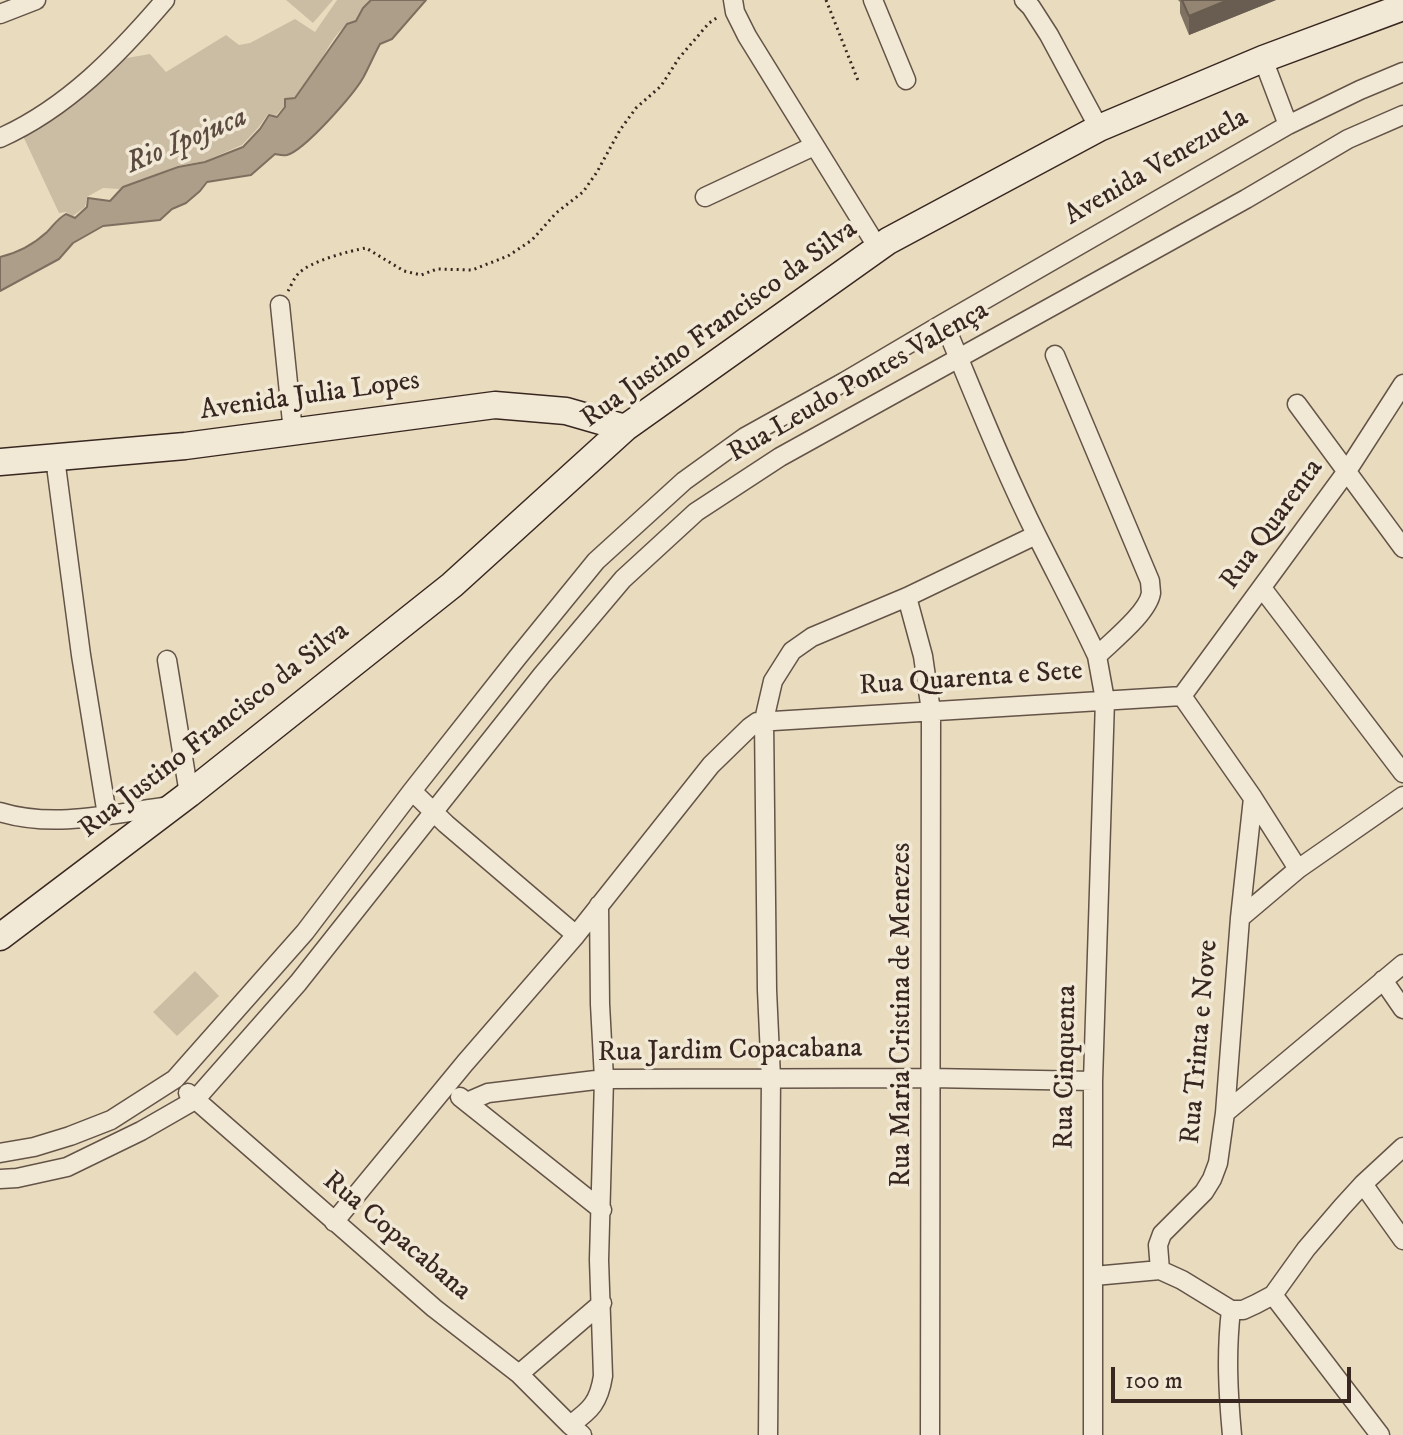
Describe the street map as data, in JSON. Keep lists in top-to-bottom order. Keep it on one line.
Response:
{"streets":{"main road":["Rua Justino Francisco da Silva","Avenida Julia Lopes"],"street":["Avenida Venezuela","Rua Leudo Pontes Valença","Rua Quarenta","Rua Quarenta e Sete","Rua Maria Cristina de Menezes","Rua Trinta e Nove","Rua Jardim Copacabana","Rua Cinquenta","Rua Copacabana"]},"crossings":[["Avenida Venezuela","Rua Cinquenta"],["Rua Justino Francisco da Silva","Avenida Julia Lopes"],["Rua Leudo Pontes Valença","Rua Cinquenta"],["Rua Leudo Pontes Valença","Rua Copacabana"],["Rua Quarenta","Rua Quarenta e Sete"],["Rua Quarenta e Sete","Rua Maria Cristina de Menezes"],["Rua Quarenta e Sete","Rua Cinquenta"],["Rua Maria Cristina de Menezes","Rua Jardim Copacabana"],["Rua Jardim Copacabana","Rua Cinquenta"]],"water":["Rio Ipojuca"],"scale_bar":"100 m"}
